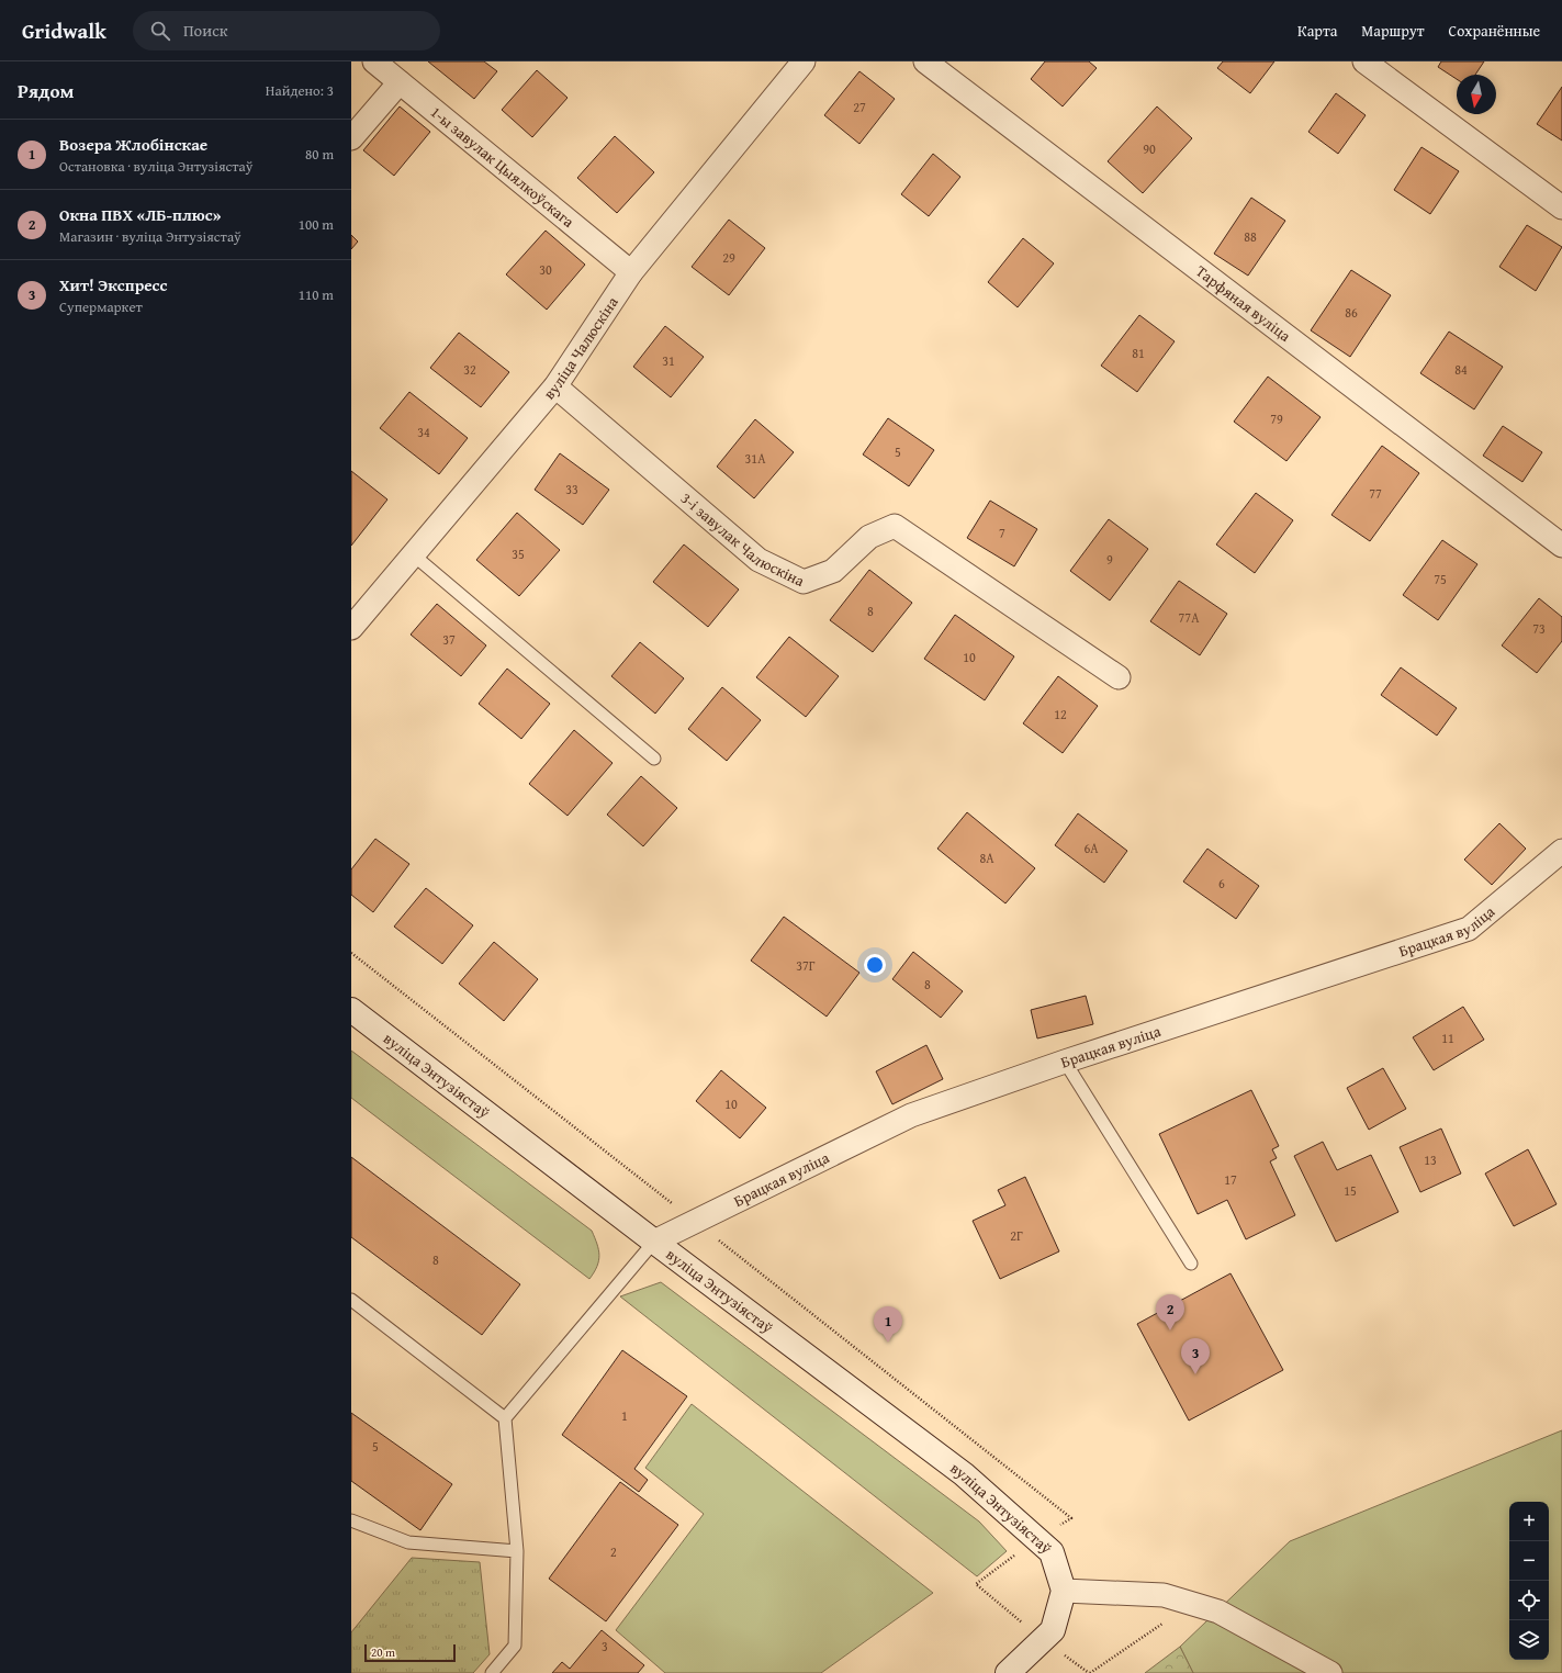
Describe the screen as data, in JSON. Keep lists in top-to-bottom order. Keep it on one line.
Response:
{"streets":{"main road":["вуліца Энтузіястаў"],"street":["1-ы завулак Цыялкоўскага","Тарфяная вуліца","вуліца Чалюскіна","3-і завулак Чалюскіна","Брацкая вуліца"]},"crossings":[["1-ы завулак Цыялкоўскага","вуліца Чалюскіна"],["вуліца Чалюскіна","3-і завулак Чалюскіна"],["Брацкая вуліца","вуліца Энтузіястаў"]],"house_numbers":["27","90","88","29","30","86","81","31","32","84","79","34","5","31А","33","77","7","35","9","75","8","77А","73","37","10","12","6А","8А","6","37Г","8","11","10","13","17","15","2Г","8","1","5","2","3"],"scale_bar":"20 m","north":"bottom","page":{"header":"Gridwalk","search":"Поиск","nav":["Карта","Маршрут","Сохранённые"],"heading":["Рядом","Найдено: 3"],"list":[{"mark":"1","name":"Возера Жлобінскае","note":"Остановка · вуліца Энтузіястаў","value":"80 m"},{"mark":"2","name":"Окна ПВХ «ЛБ-плюс»","note":"Магазин · вуліца Энтузіястаў","value":"100 m"},{"mark":"3","name":"Хит! Экспресс","note":"Супермаркет","value":"110 m"}],"pins":["2","1","3"],"map_buttons":["+","−"],"scale":"20 m"}}
